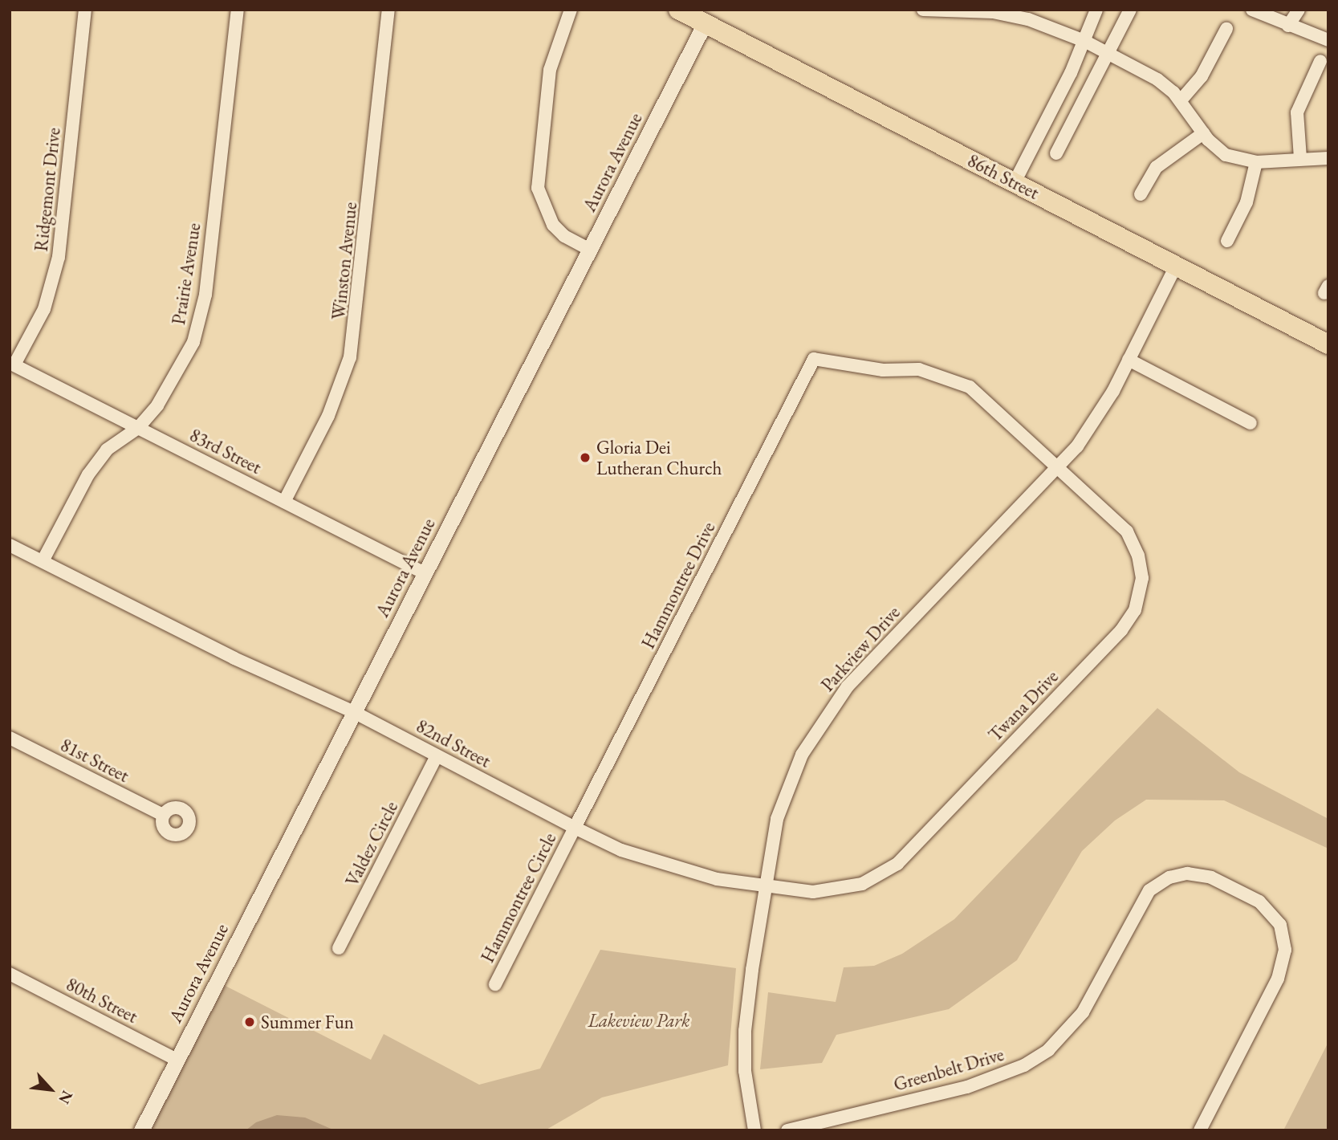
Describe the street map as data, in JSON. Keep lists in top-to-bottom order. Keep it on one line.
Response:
{"streets":{"main road":["86th Street"],"street":["Aurora Avenue","Ridgemont Drive","Winston Avenue","Prairie Avenue","83rd Street","Hammontree Drive","Parkview Drive","Twana Drive","82nd Street","81st Street","Valdez Circle","Hammontree Circle","80th Street","Greenbelt Drive"]},"crossings":[["Aurora Avenue","86th Street"],["Aurora Avenue","83rd Street"],["Aurora Avenue","82nd Street"],["Aurora Avenue","80th Street"],["86th Street","Parkview Drive"],["Ridgemont Drive","83rd Street"],["Winston Avenue","83rd Street"],["Prairie Avenue","83rd Street"],["Prairie Avenue","82nd Street"],["Hammontree Drive","Parkview Drive"],["Hammontree Drive","Twana Drive"],["Hammontree Drive","82nd Street"],["Hammontree Drive","Hammontree Circle"],["Parkview Drive","Twana Drive"],["Parkview Drive","82nd Street"],["Twana Drive","82nd Street"],["82nd Street","Valdez Circle"],["82nd Street","Hammontree Circle"]],"parks":["Lakeview Park"],"places":["Gloria Dei Lutheran Church","Summer Fun"],"north":"bottom right"}
